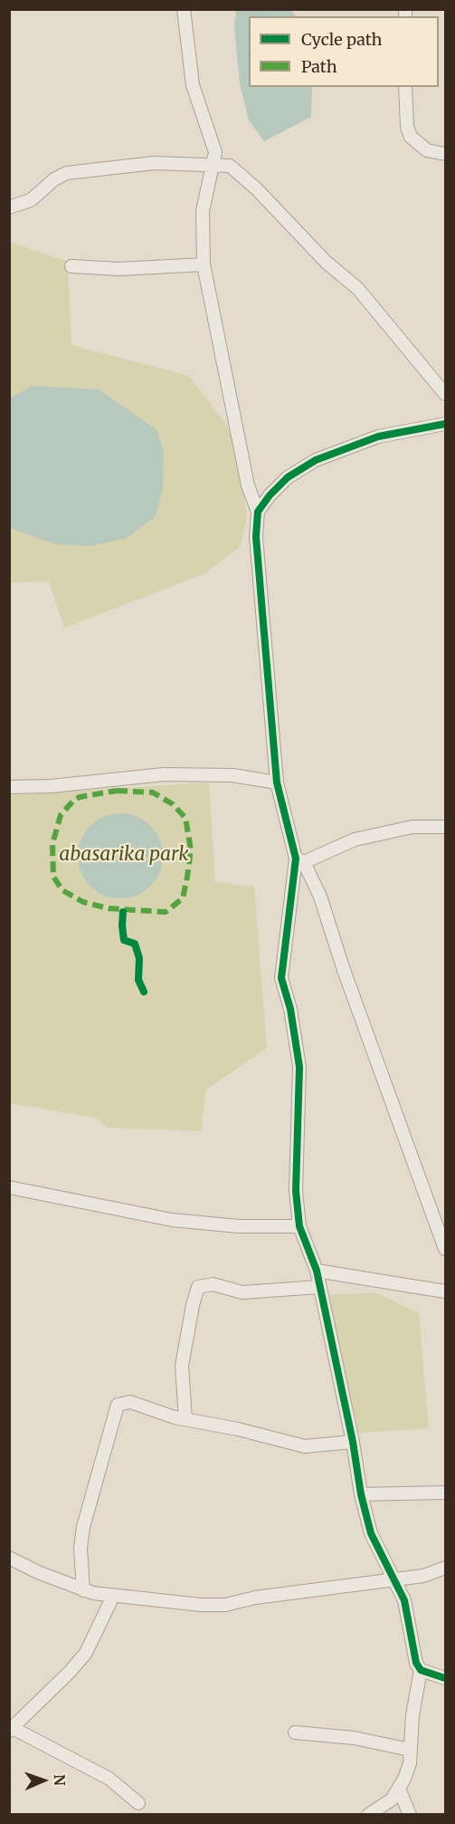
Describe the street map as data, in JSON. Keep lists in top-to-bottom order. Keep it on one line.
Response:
{"parks":["abasarika park"],"legend":["Cycle path","Path"],"north":"right"}
